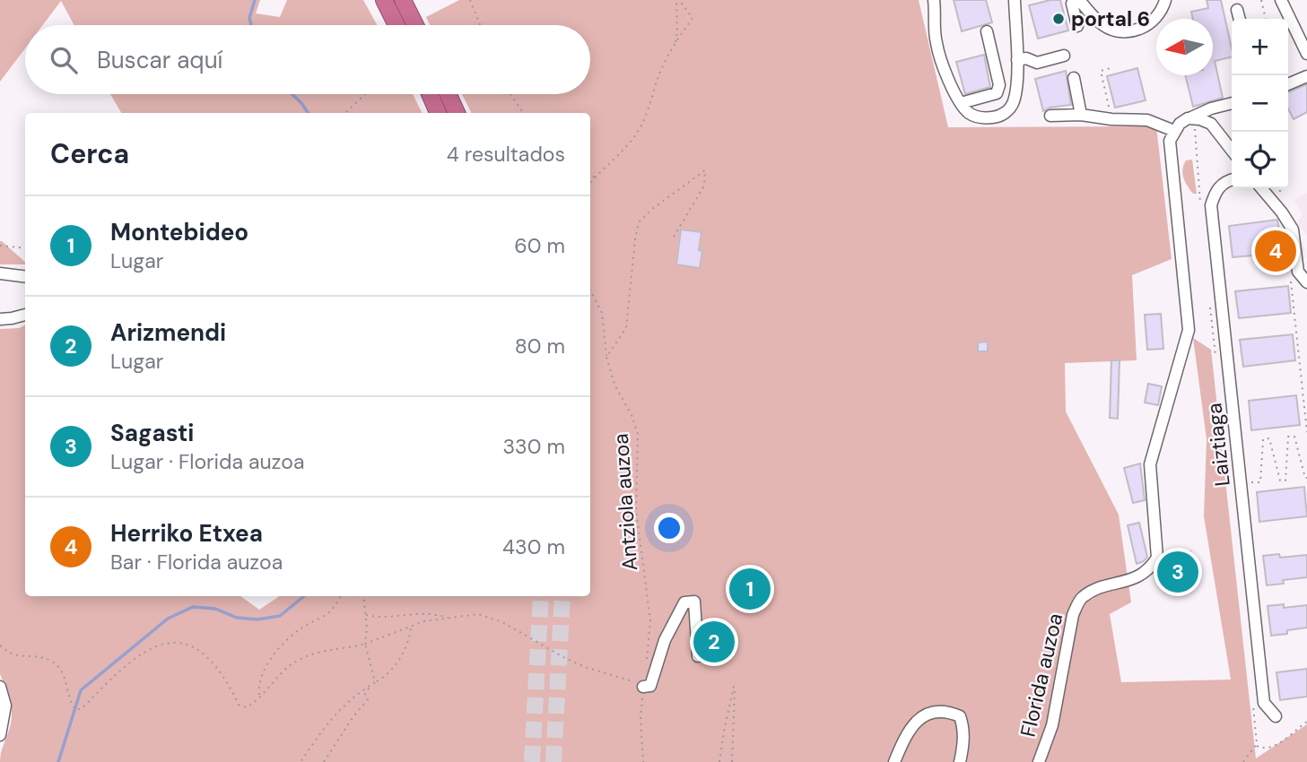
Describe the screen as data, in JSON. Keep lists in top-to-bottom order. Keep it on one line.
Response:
{"streets":{"street":["Laiztiaga","Florida auzoa"],"path":["Antziola auzoa"]},"places":["portal 6"],"north":"left","page":{"map_buttons":["+","−"],"search":"Buscar aquí","heading":["Cerca","4 resultados"],"list":[{"mark":"1","name":"Montebideo","note":"Lugar","value":"60 m"},{"mark":"2","name":"Arizmendi","note":"Lugar","value":"80 m"},{"mark":"3","name":"Sagasti","note":"Lugar · Florida auzoa","value":"330 m"},{"mark":"4","name":"Herriko Etxea","note":"Bar · Florida auzoa","value":"430 m"}],"pins":["4","3","1","2"]}}
